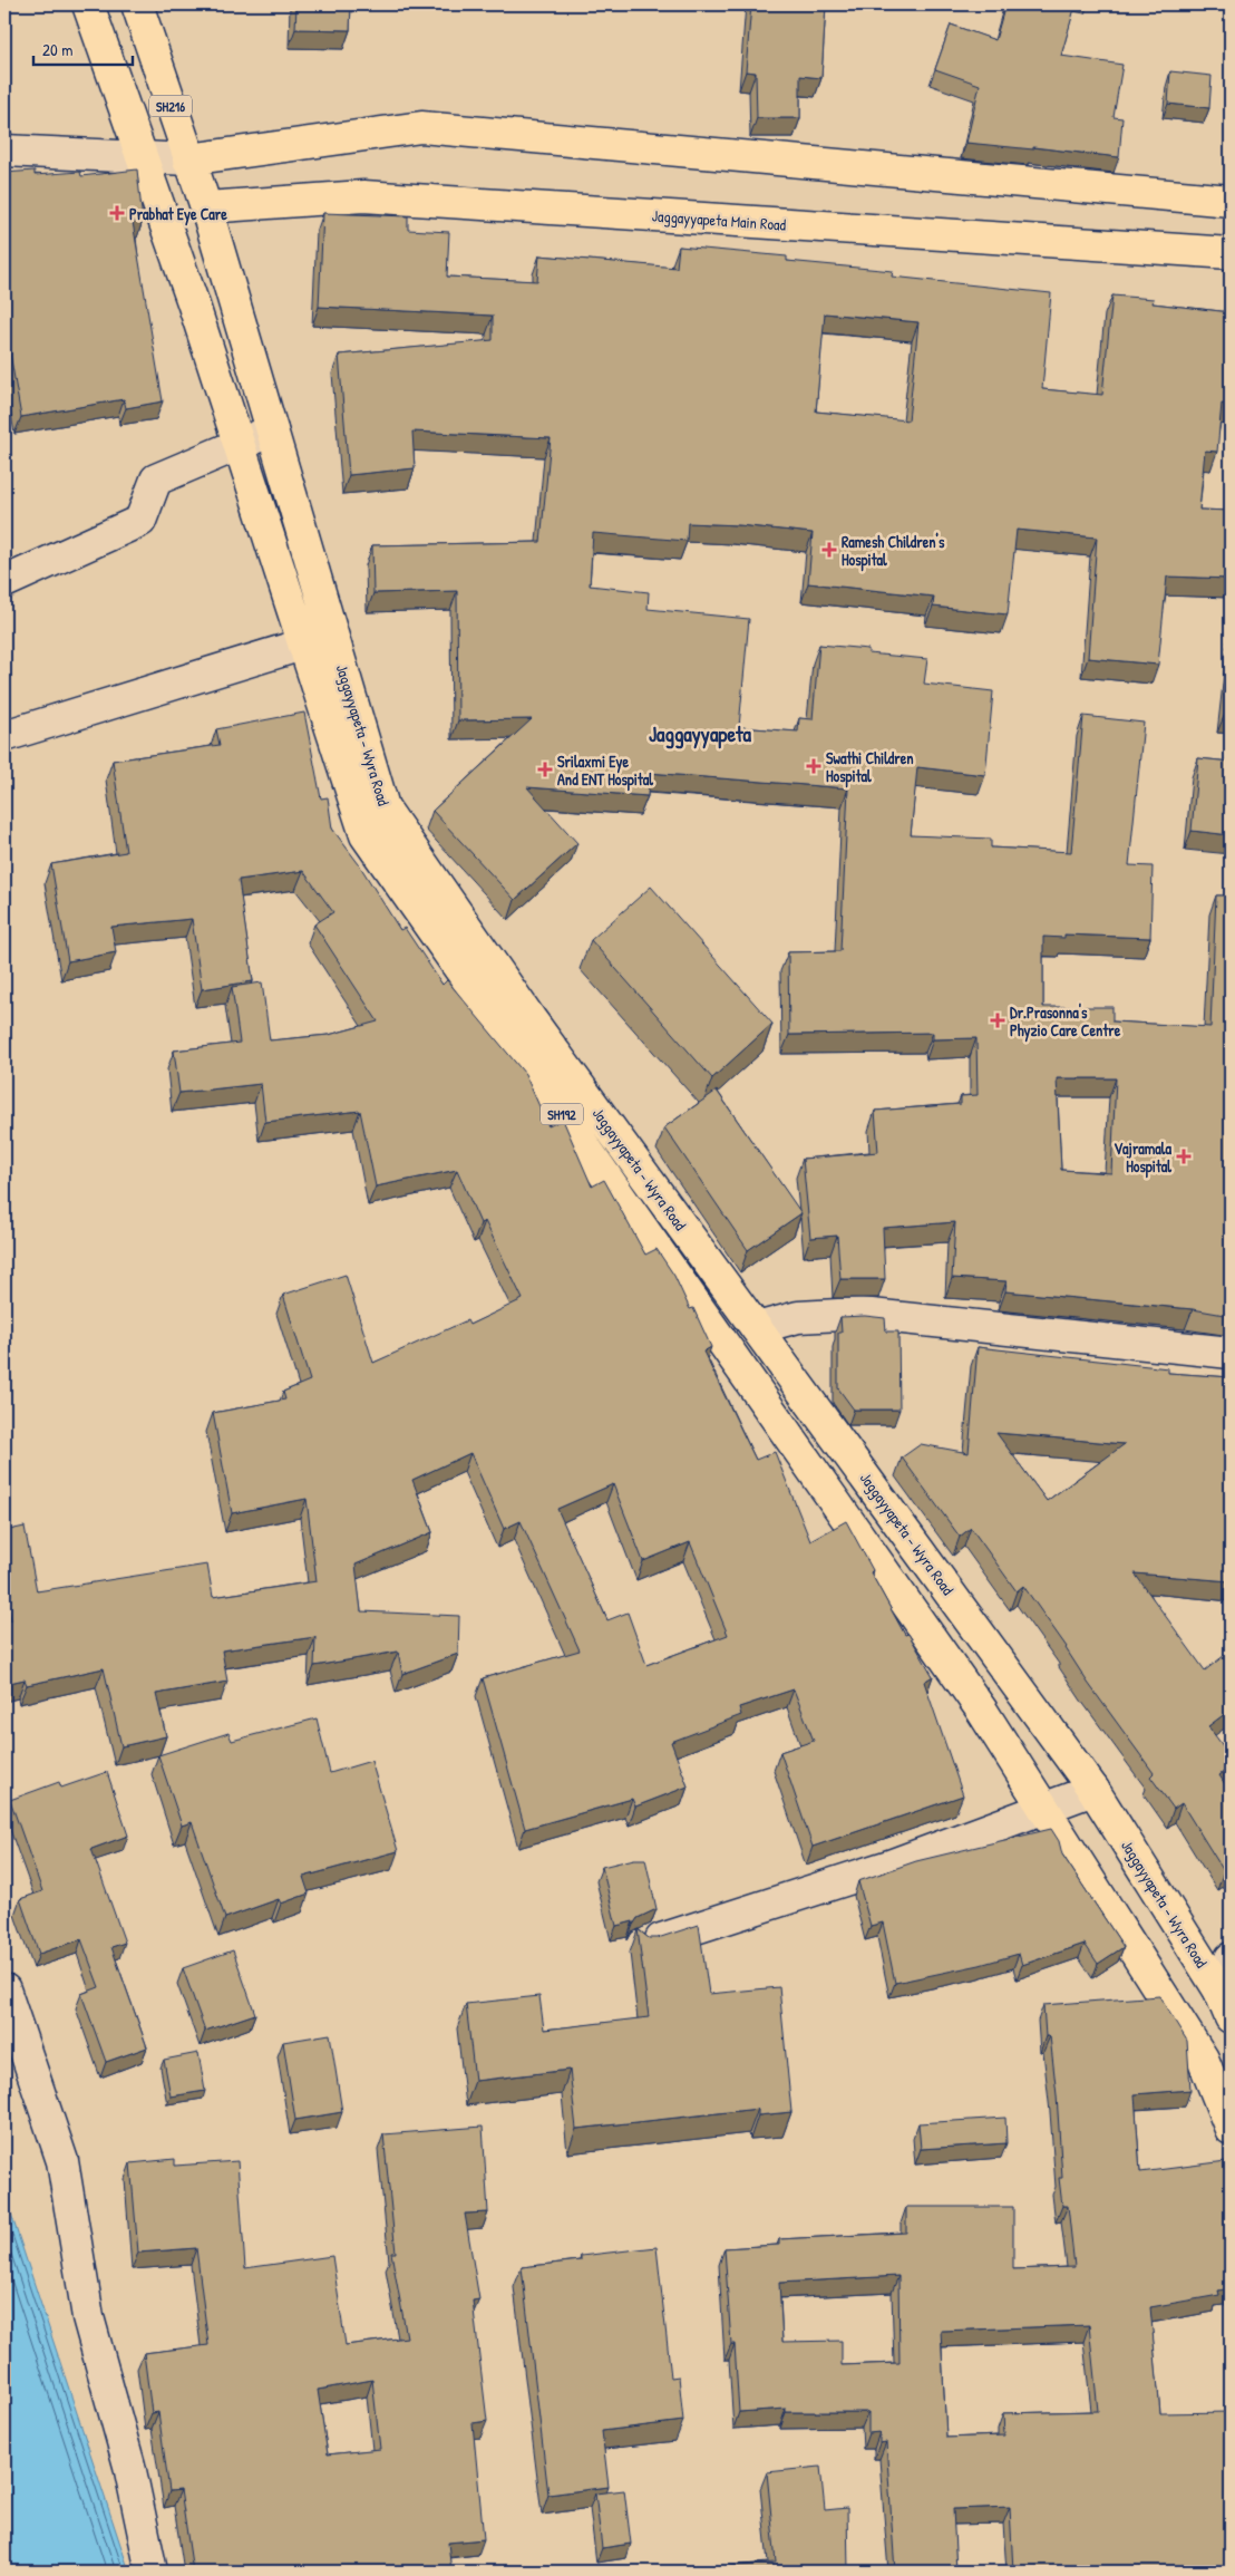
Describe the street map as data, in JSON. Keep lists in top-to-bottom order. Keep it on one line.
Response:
{"streets":{"main road":["SH216","Jaggayyapeta Main Road","Jaggayyapeta - Wyra Road","SH192"]},"crossings":[["SH216","Jaggayyapeta Main Road"],["SH216","Jaggayyapeta - Wyra Road"],["Jaggayyapeta Main Road","Jaggayyapeta - Wyra Road"]],"districts":["Jaggayyapeta"],"places":{"health":["Prabhat Eye Care","Ramesh Children's Hospital","Swathi Children Hospital","Srilaxmi Eye And ENT Hospital","Dr.Prasonna's Phyzio Care Centre","Vajramala Hospital"]},"scale_bar":"20 m"}
